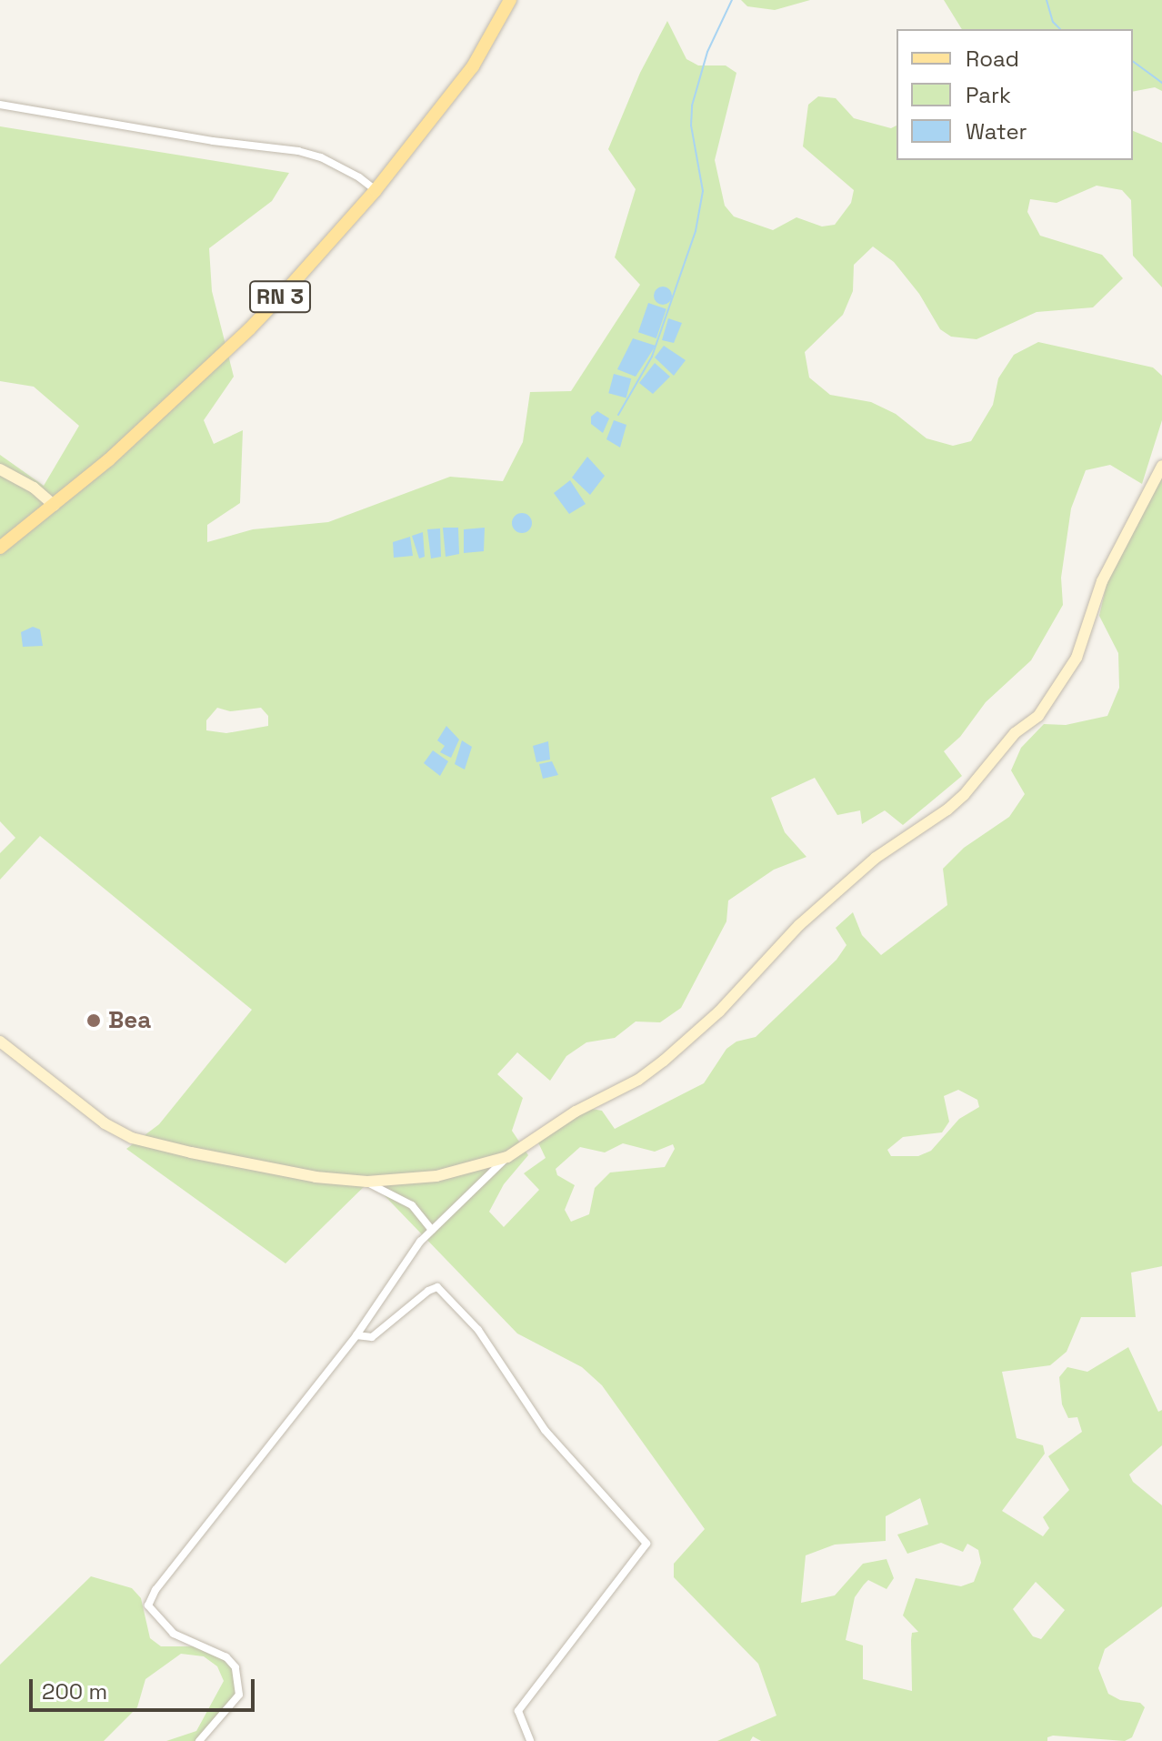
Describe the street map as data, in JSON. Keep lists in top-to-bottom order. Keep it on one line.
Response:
{"streets":{"main road":["RN 3"]},"places":["Bea"],"legend":["Road","Park","Water"],"scale_bar":"200 m"}
